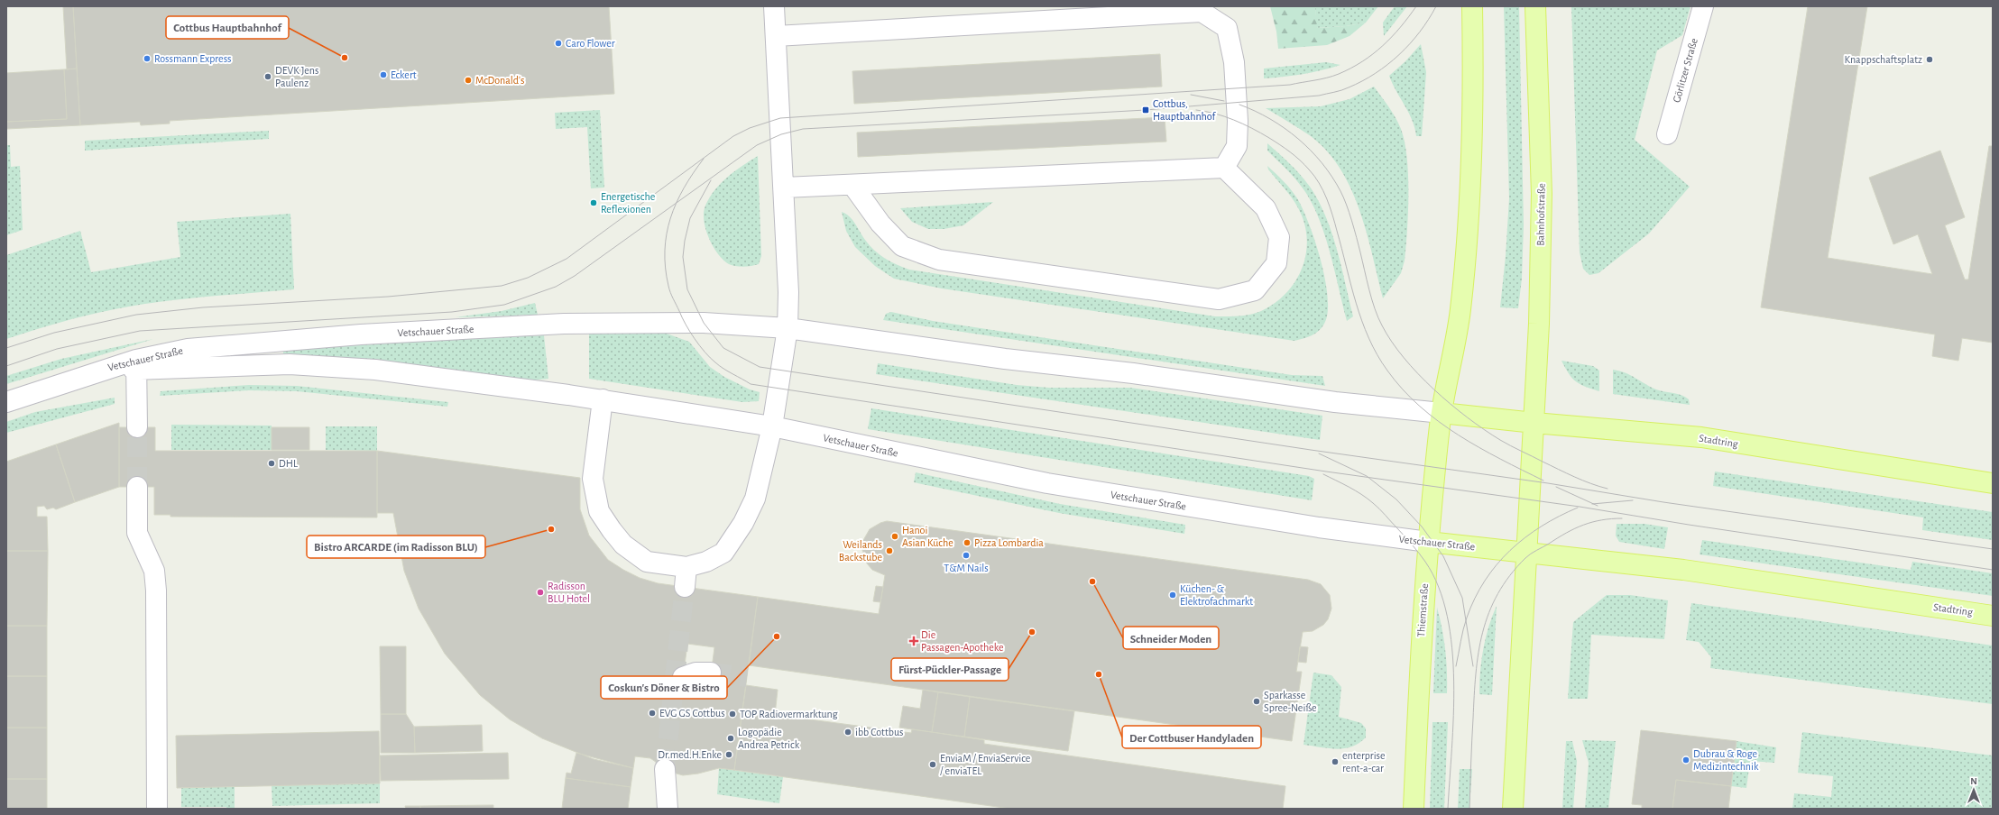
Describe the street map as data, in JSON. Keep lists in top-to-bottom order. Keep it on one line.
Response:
{"streets":{"main road":["Bahnhofstraße","Vetschauer Straße","Stadtring","Thiemstraße"],"street":["Görlitzer Straße"]},"crossings":[["Bahnhofstraße","Stadtring"],["Vetschauer Straße","Stadtring"],["Vetschauer Straße","Thiemstraße"],["Stadtring","Thiemstraße"]],"places":{"other":["Caro Flower","Cottbus Hauptbahnhof","Rossmann Express","Knappschaftsplatz","Eckert","DEVK Jens Paulenz","McDonald's","Energetische Reflexionen","DHL","Bistro ARCARDE (im Radisson BLU)","Hanoi Asian Küche","Pizza Lombardia","Weilands Backstube","T&M Nails","Schneider Moden","Radisson BLU Hotel","Küchen- & Elektrofachmarkt","Fürst-Pückler-Passage","Coskun's Döner & Bistro","Der Cottbuser Handyladen","Sparkasse Spree-Neiße","EVG GS Cottbus","TOP Radiovermarktung","ibb Cottbus","Logopädie Andrea Petrick","Dr.med.H.Enke","Dubrau & Roge Medizintechnik","enterprise rent-a-car","EnviaM / EnviaService / enviaTEL"],"transit":["Cottbus, Hauptbahnhof"],"health":["Die Passagen-Apotheke"]},"north":"top"}
